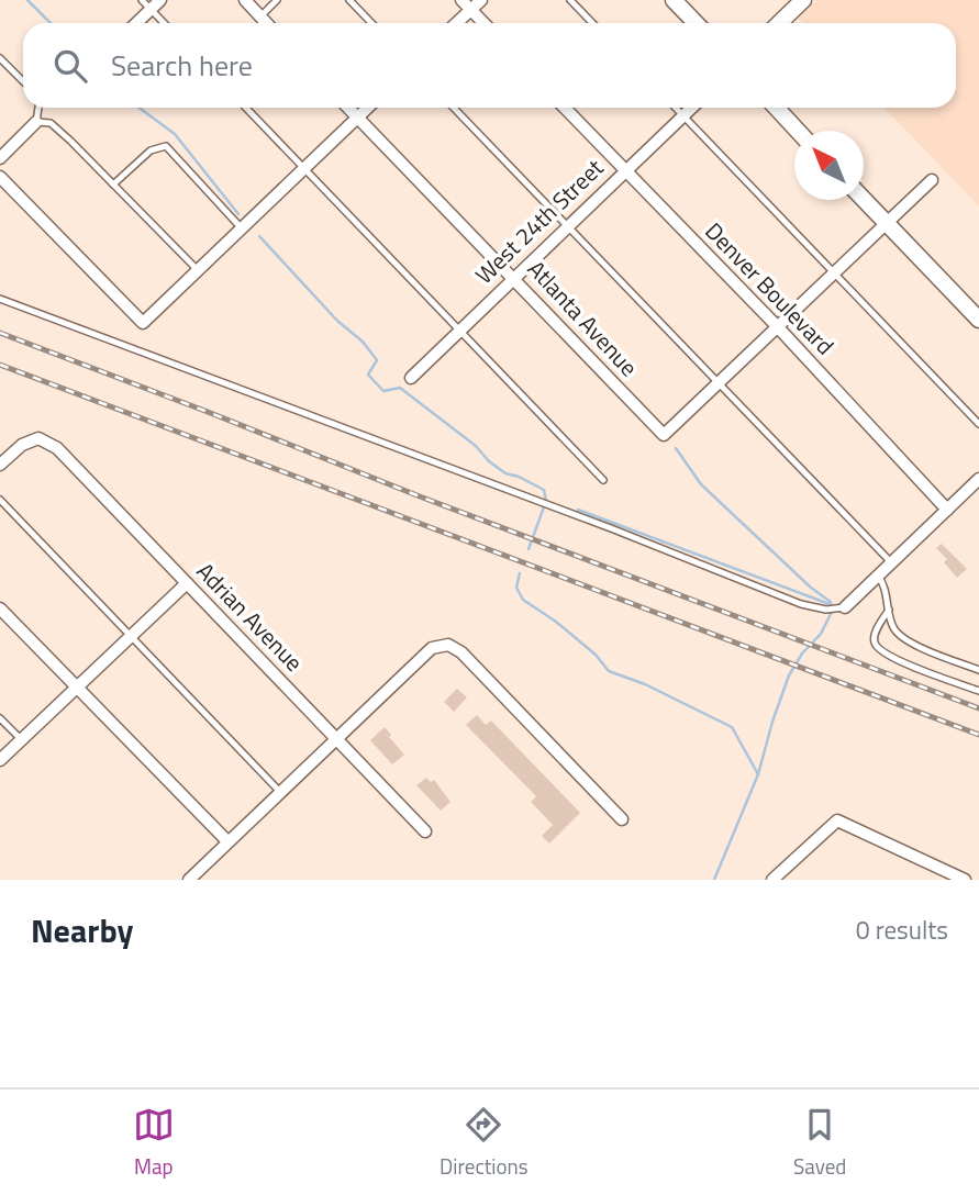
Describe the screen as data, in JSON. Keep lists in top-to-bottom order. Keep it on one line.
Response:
{"streets":{"street":["West 24th Street","Denver Boulevard","Atlanta Avenue","Adrian Avenue"]},"crossings":[["West 24th Street","Denver Boulevard"],["West 24th Street","Atlanta Avenue"]],"north":"top left","page":{"search":"Search here","heading":["Nearby","0 results"],"nav":["Map","Directions","Saved"]}}
